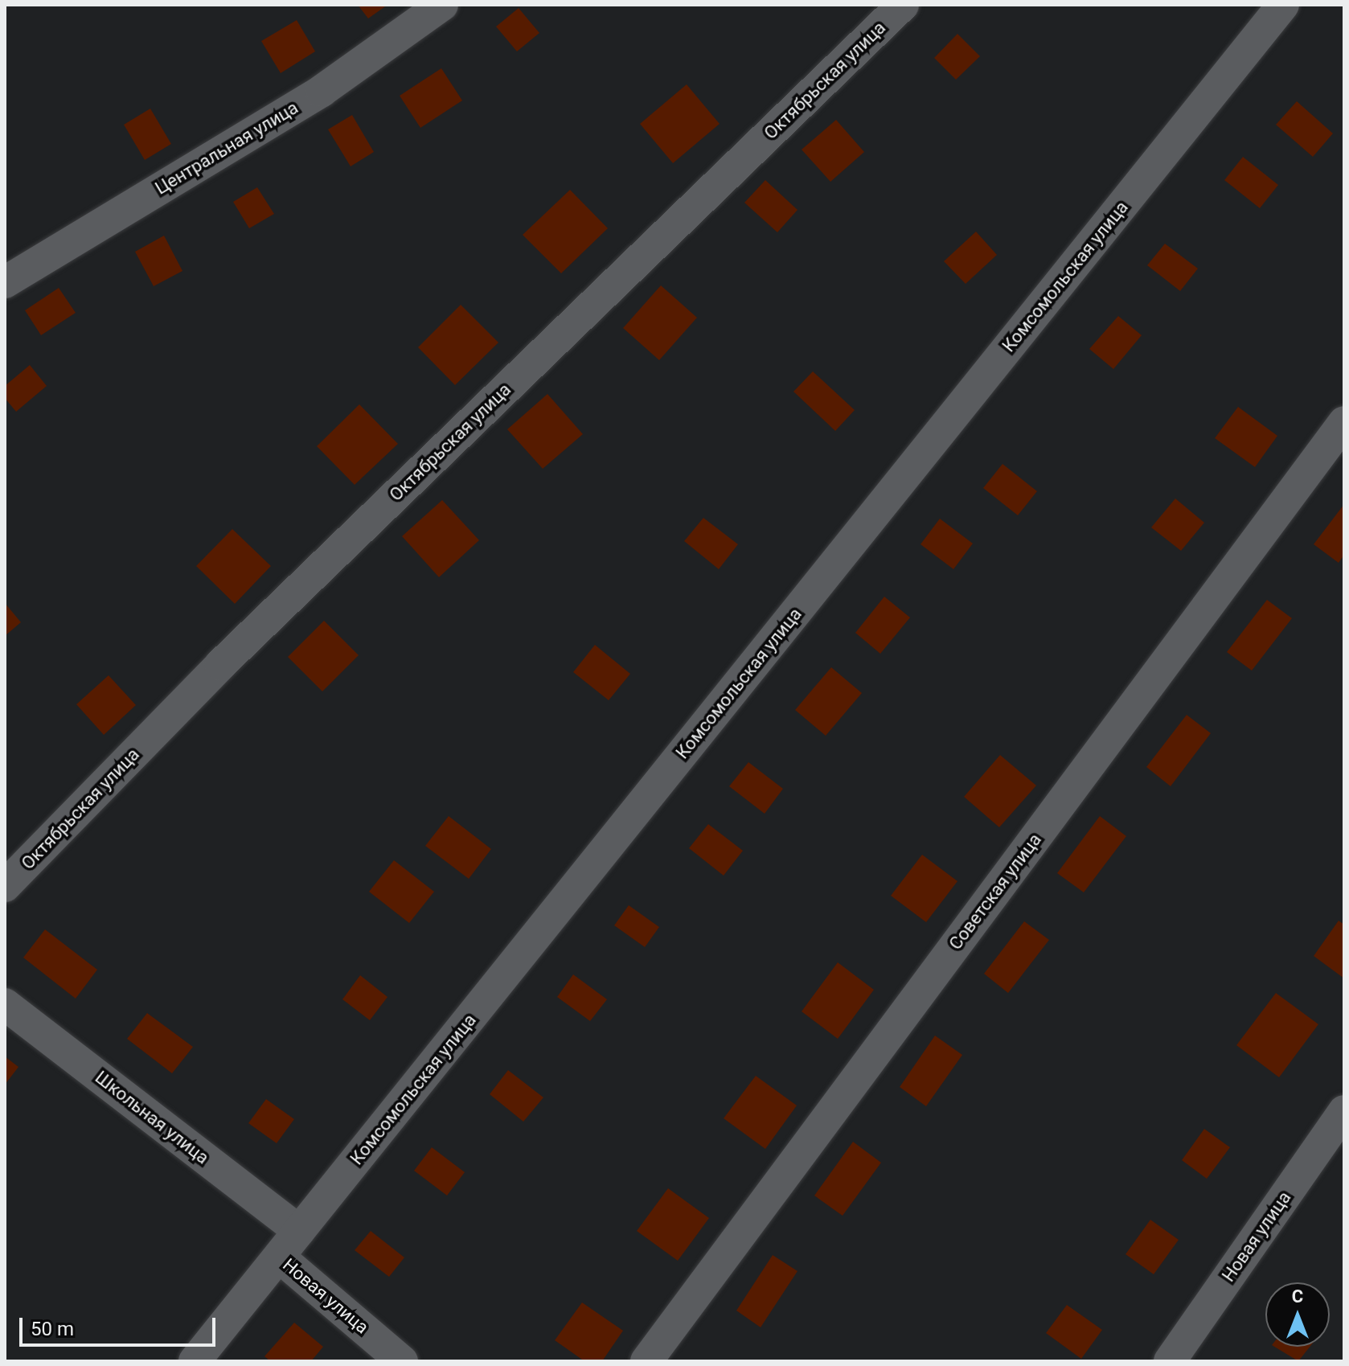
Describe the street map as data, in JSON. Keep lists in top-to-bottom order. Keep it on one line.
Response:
{"streets":{"street":["Октябрьская улица","Центральная улица","Комсомольская улица","Советская улица","Школьная улица","Новая улица"]},"crossings":[["Комсомольская улица","Школьная улица"],["Комсомольская улица","Новая улица"]],"scale_bar":"50 m","north":"top"}
